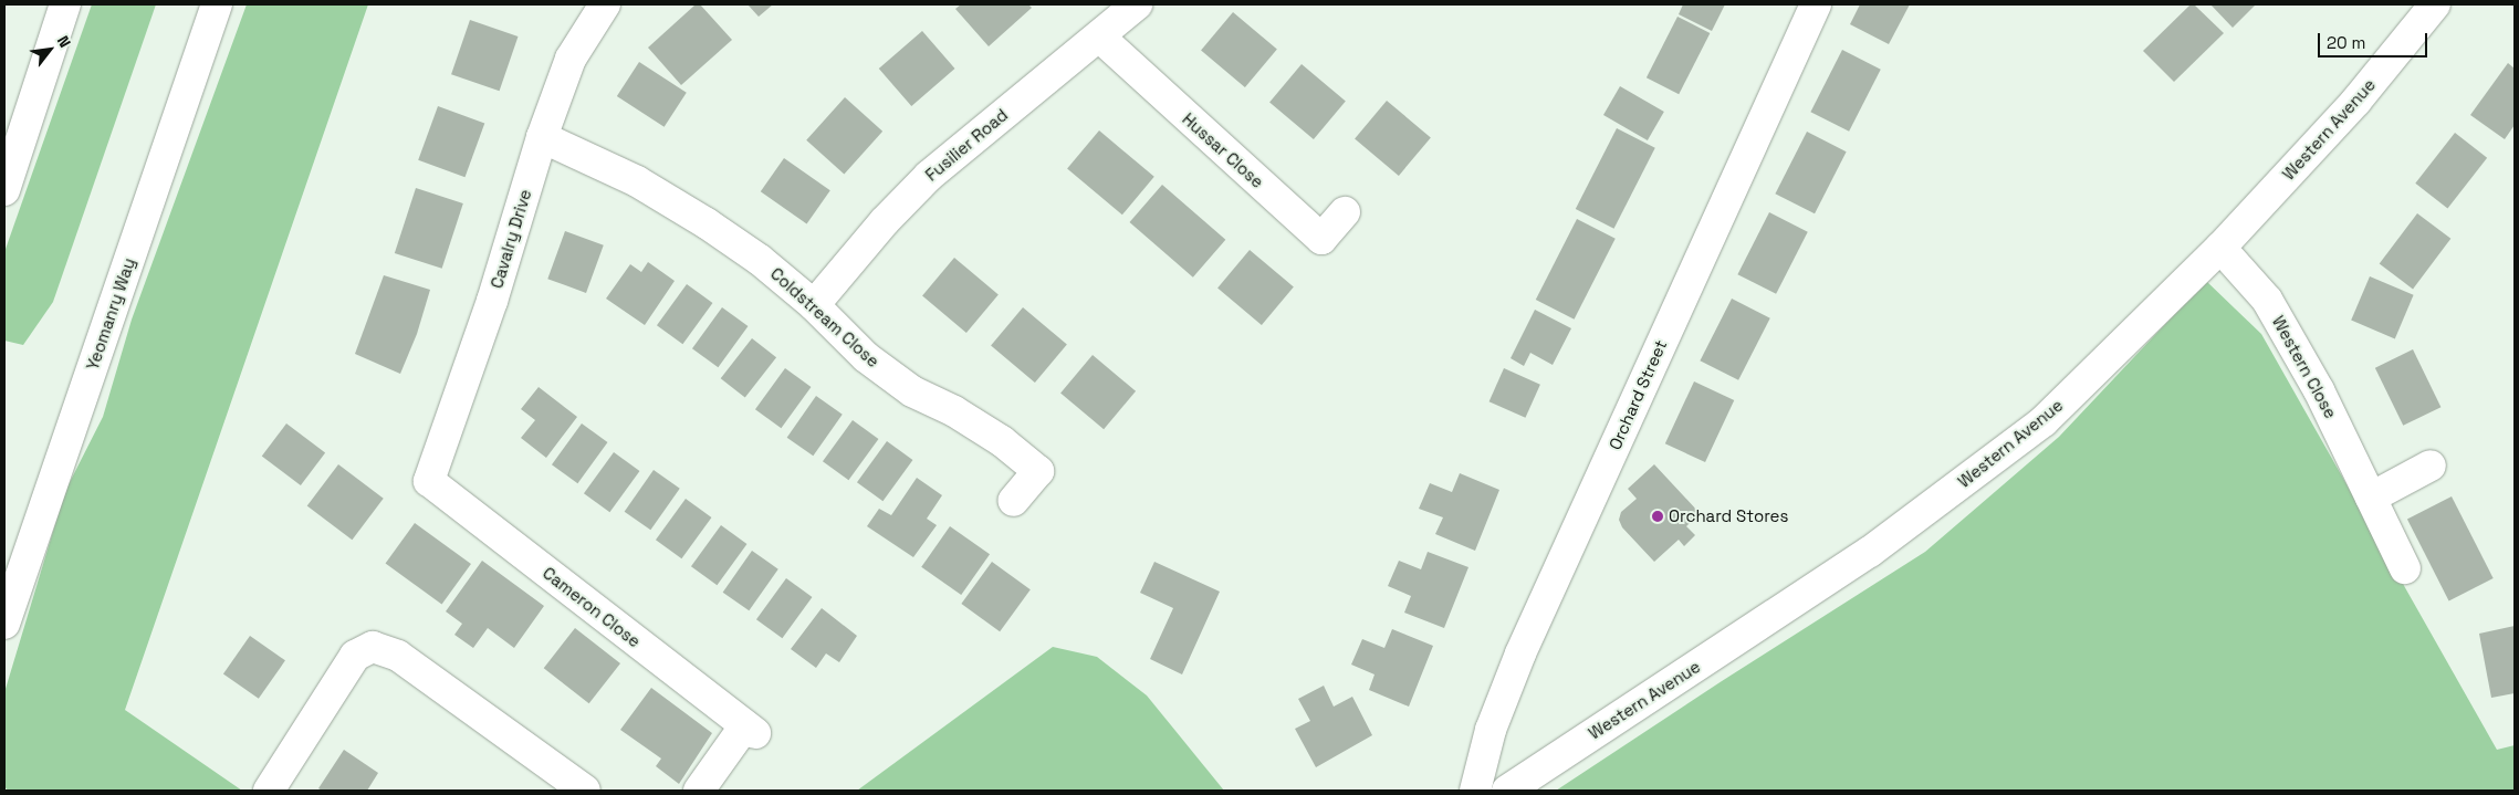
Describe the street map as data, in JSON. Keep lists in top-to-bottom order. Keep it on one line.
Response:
{"streets":{"street":["Western Avenue","Fusilier Road","Hussar Close","Cavalry Drive","Yeomanry Way","Coldstream Close","Western Close","Orchard Street","Cameron Close"]},"crossings":[["Western Avenue","Western Close"],["Fusilier Road","Hussar Close"],["Fusilier Road","Coldstream Close"],["Cavalry Drive","Coldstream Close"],["Cavalry Drive","Cameron Close"]],"places":["Orchard Stores"],"scale_bar":"20 m","north":"top right"}
